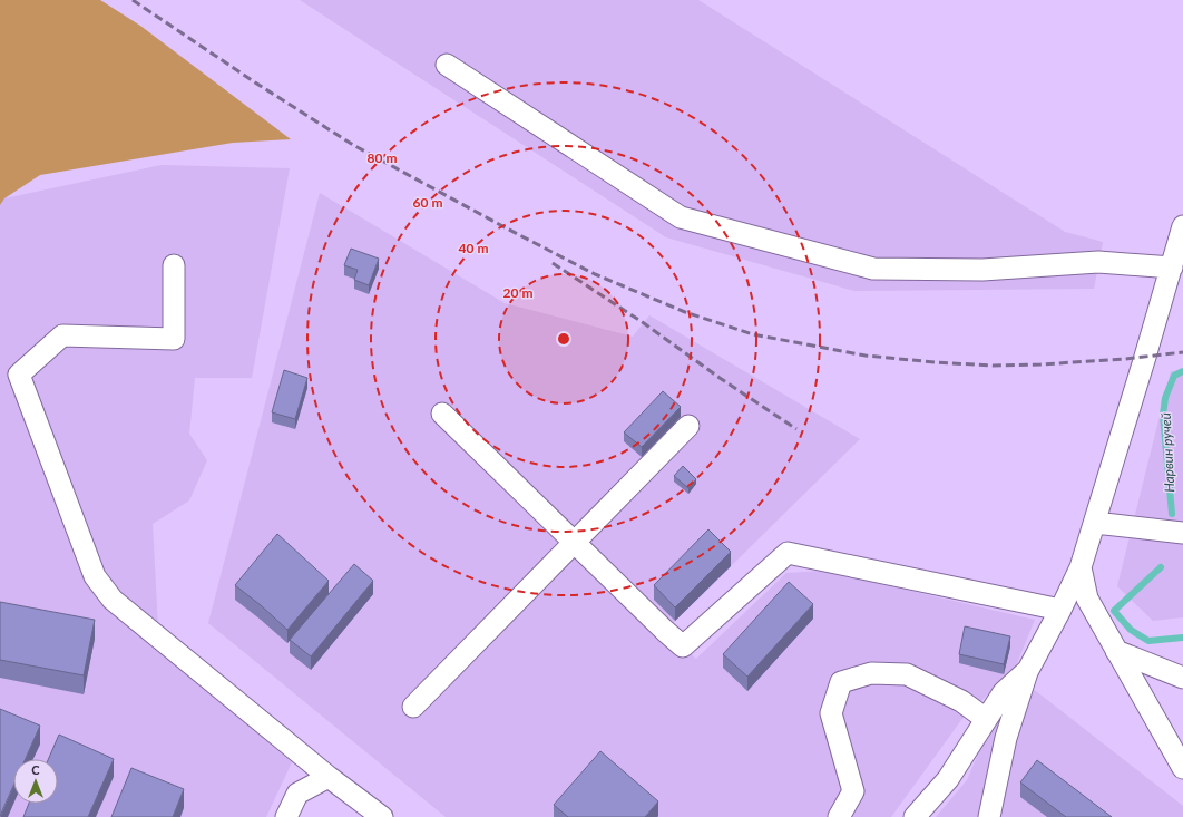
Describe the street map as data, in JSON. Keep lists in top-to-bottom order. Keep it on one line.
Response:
{"water":["Нарвин ручей"],"north":"top","rings":["80 m","60 m","40 m","20 m"]}
